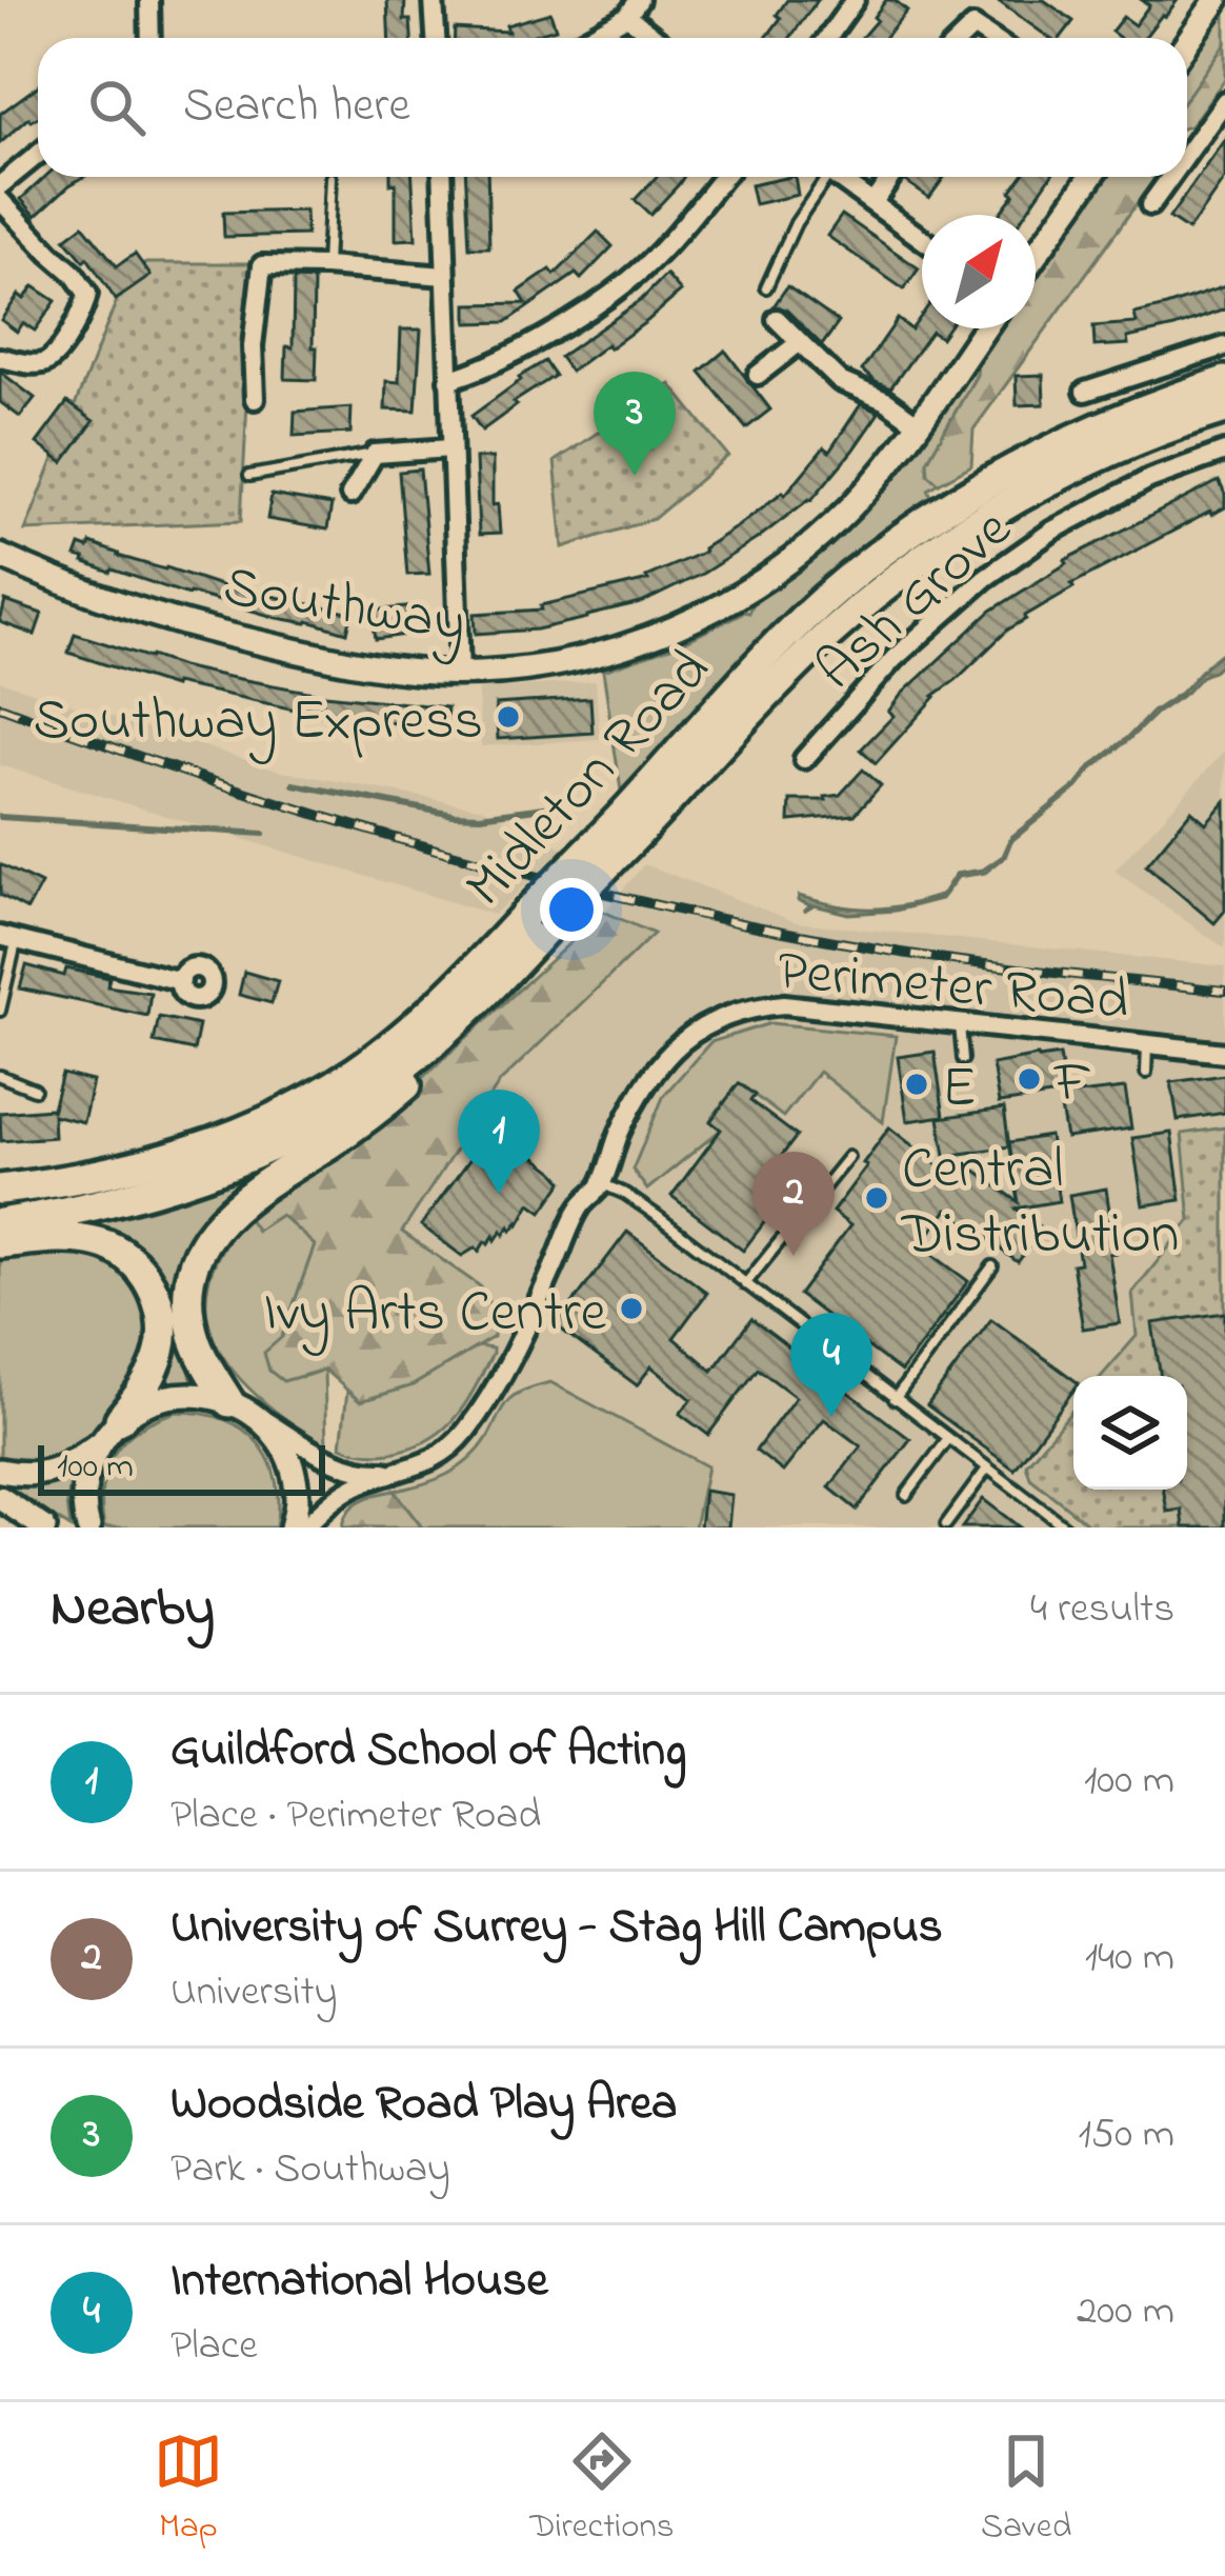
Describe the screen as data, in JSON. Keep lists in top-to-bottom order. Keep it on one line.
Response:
{"streets":{"highway":["Midleton Road"],"street":["Ash Grove","Southway","Perimeter Road"]},"places":["Southway Express","F","E","Central Distribution","Ivy Arts Centre"],"scale_bar":"100 m","north":"top right","page":{"search":"Search here","pins":["3","1","2","4"],"scale":"100 m","heading":["Nearby","4 results"],"list":[{"mark":"1","name":"Guildford School of Acting","note":"Place · Perimeter Road","value":"100 m"},{"mark":"2","name":"University of Surrey - Stag Hill Campus","note":"University","value":"140 m"},{"mark":"3","name":"Woodside Road Play Area","note":"Park · Southway","value":"150 m"},{"mark":"4","name":"International House","note":"Place","value":"200 m"}],"nav":["Map","Directions","Saved"]}}
